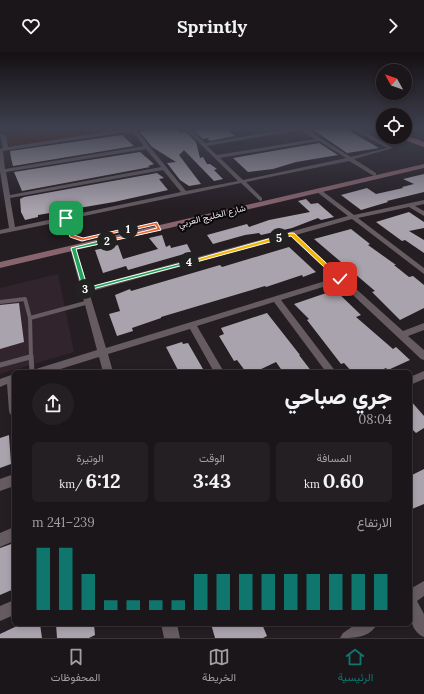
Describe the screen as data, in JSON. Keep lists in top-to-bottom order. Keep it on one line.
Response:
{"streets":{"main road":["شارع الخليج العربي"]},"north":"top left","page":{"header":"Sprintly","pins":["1","5","2","4","3"],"heading":["جري صباحي","08:04"],"stats":[["المسافة","0.60 km"],["الوقت","3:43"],["الوتيرة","6:12 /km"]],"chart":["الارتفاع","239–241 m"],"tabs":["الرئيسية","الخريطة","المحفوظات"]}}
